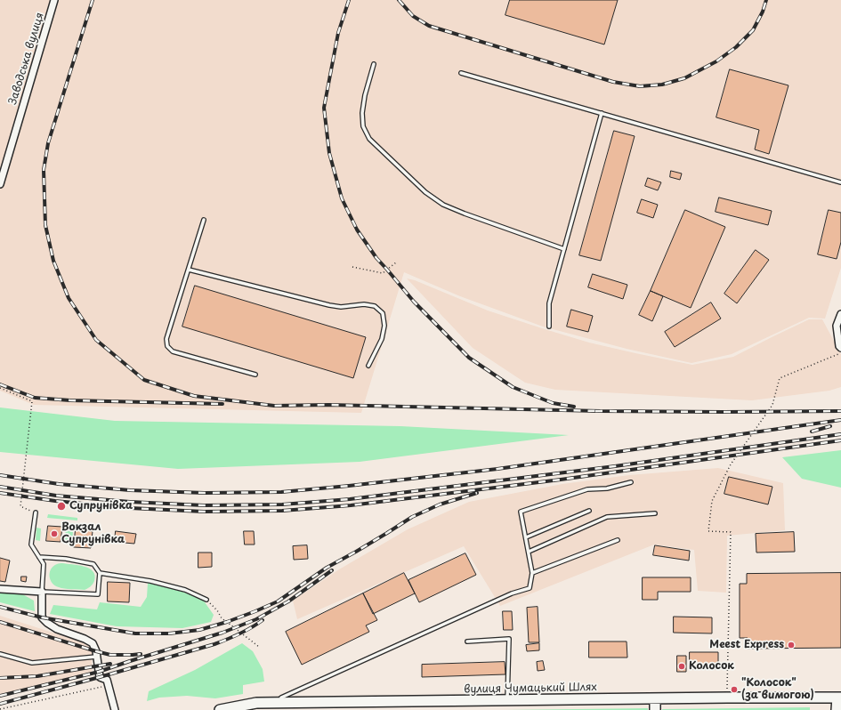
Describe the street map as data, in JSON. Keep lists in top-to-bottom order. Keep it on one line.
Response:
{"streets":{"main road":["вулиця Чумацький Шлях"],"street":["Заводська вулиця"]},"places":["Супрунівка","Вокзал Супрунівка","Meest Express","Колосок","\"Колосок\" (за вимогою)"]}
